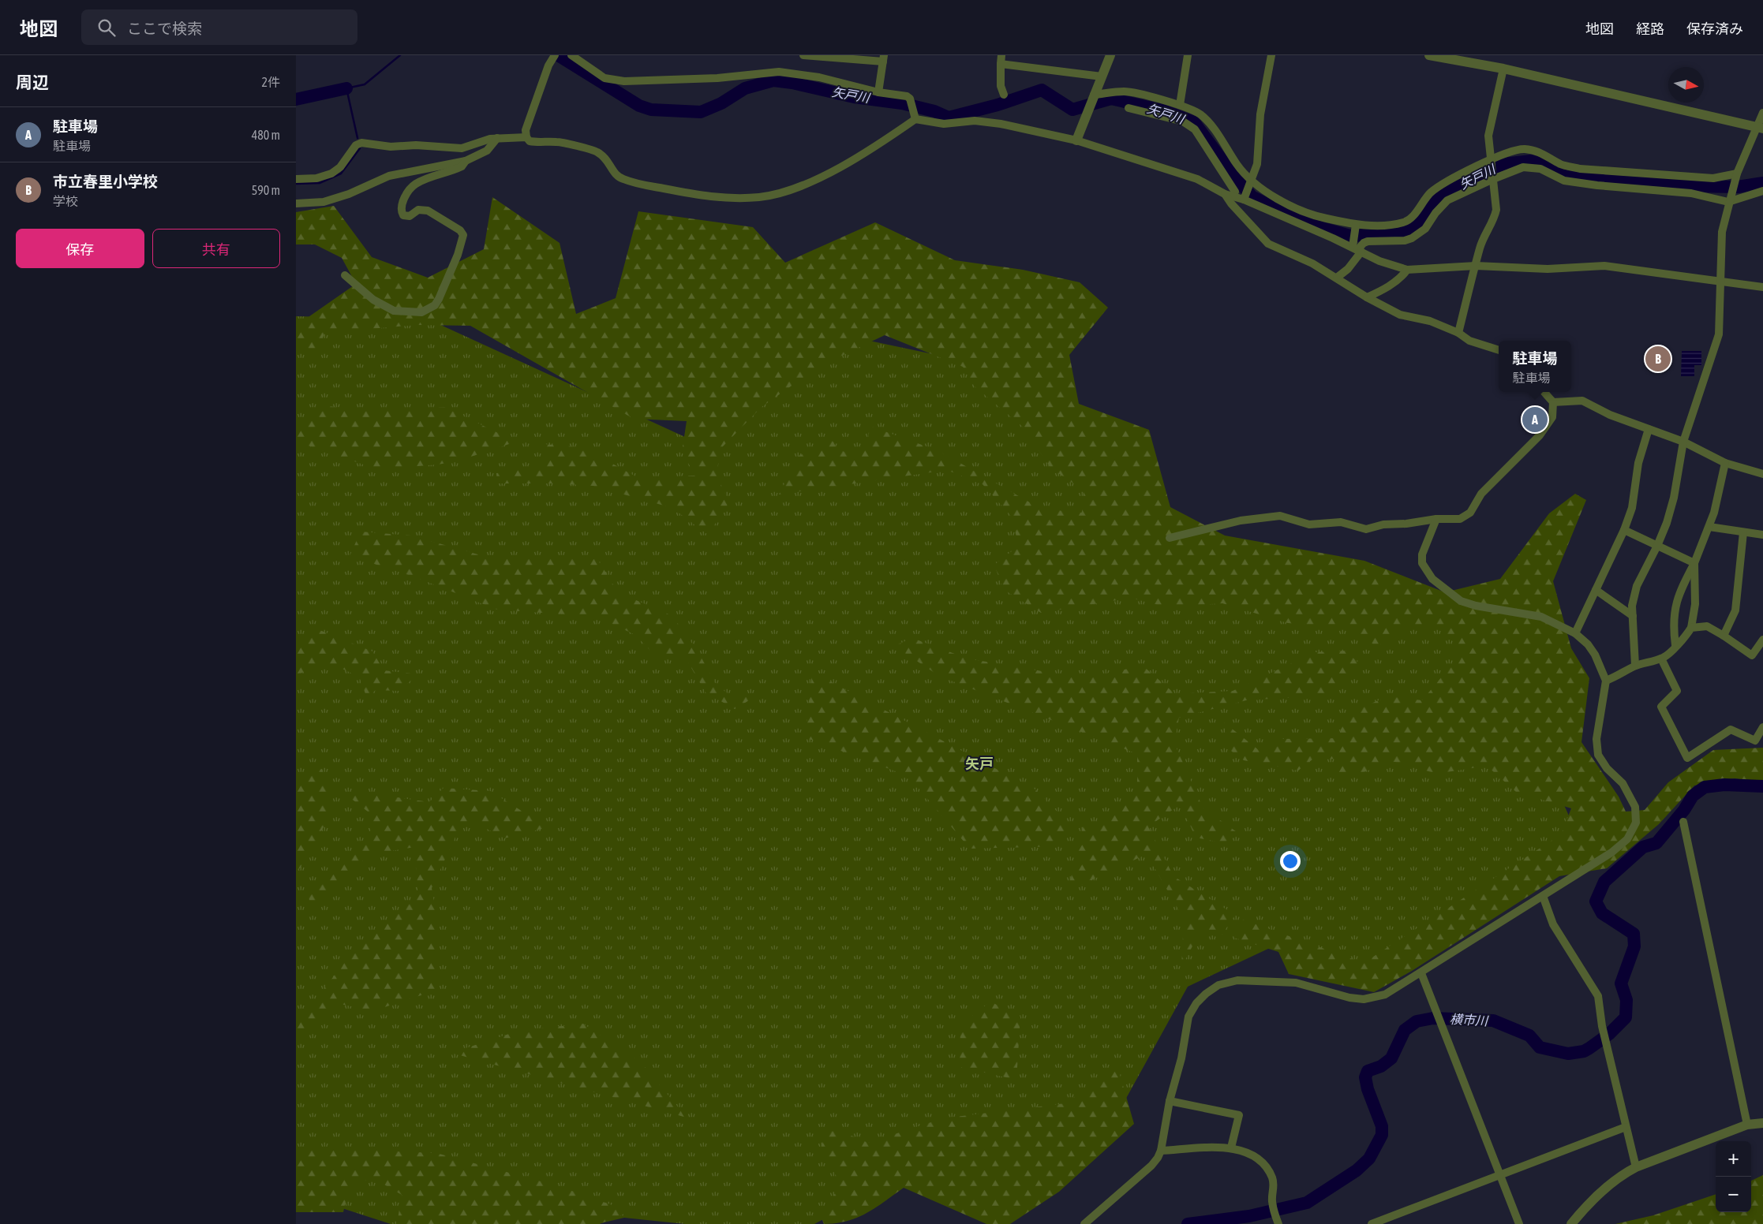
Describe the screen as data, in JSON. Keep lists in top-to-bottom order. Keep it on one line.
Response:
{"districts":["矢戸"],"water":["矢戸川","横市川"],"north":"right","page":{"header":"地図","search":"ここで検索","nav":["地図","経路","保存済み"],"heading":["周辺","2件"],"list":[{"mark":"A","name":"駐車場","note":"駐車場","value":"480 m"},{"mark":"B","name":"市立春里小学校","note":"学校","value":"590 m"}],"buttons":["保存","共有"],"popup":["駐車場","駐車場"],"pins":["B","A"],"map_buttons":["+","−"]}}
